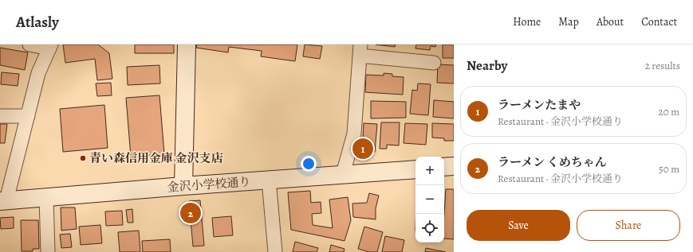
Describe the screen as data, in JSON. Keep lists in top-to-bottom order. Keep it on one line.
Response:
{"streets":{"street":["金沢小学校通り"]},"places":["青い森信用金庫 金沢支店"],"page":{"header":"Atlasly","nav":["Home","Map","About","Contact"],"heading":["Nearby","2 results"],"list":[{"mark":"1","name":"ラーメンたまや","note":"Restaurant · 金沢小学校通り","value":"20 m"},{"mark":"2","name":"ラーメン くめちゃん","note":"Restaurant · 金沢小学校通り","value":"50 m"}],"pins":["1","2"],"map_buttons":["+","−"],"buttons":["Save","Share"]}}
